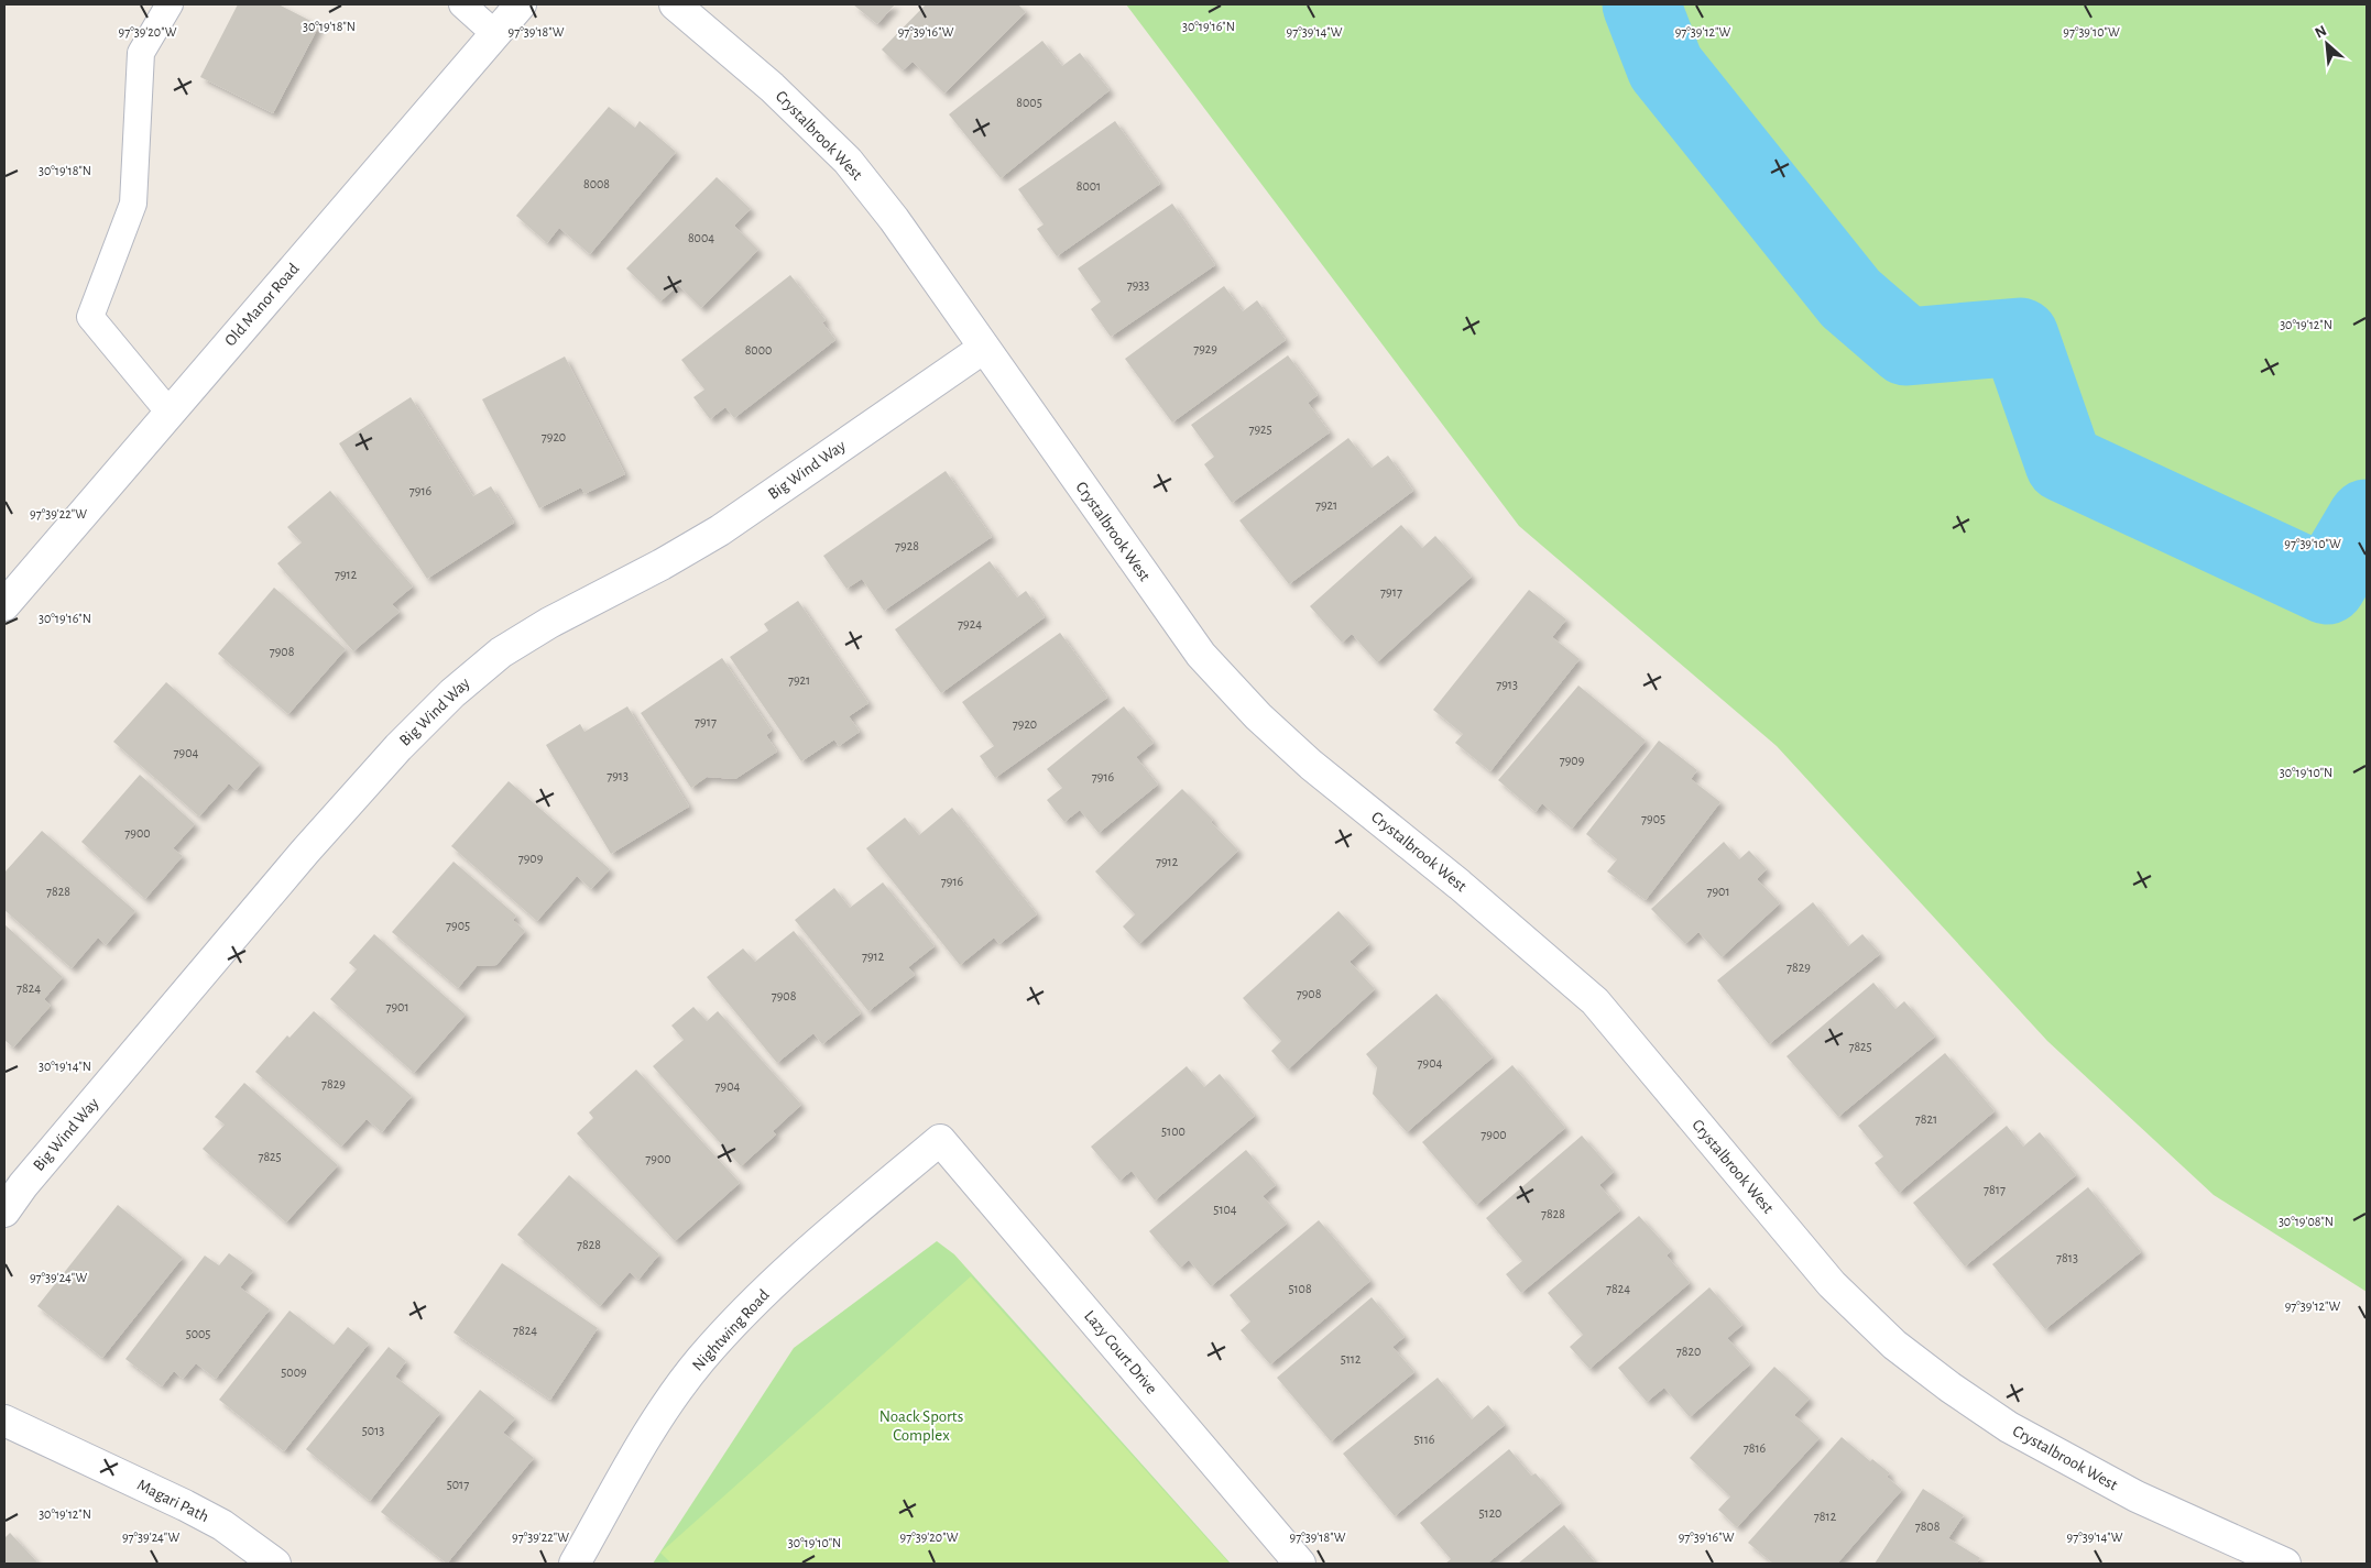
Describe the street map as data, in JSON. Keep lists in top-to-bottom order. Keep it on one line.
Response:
{"streets":{"street":["Crystalbrook West","Old Manor Road","Big Wind Way","Nightwing Road","Lazy Court Drive","Magari Path"]},"crossings":[["Crystalbrook West","Big Wind Way"],["Nightwing Road","Lazy Court Drive"]],"parks":["Noack Sports Complex"],"house_numbers":["8005","8008","8001","8004","7933","7929","8000","7925","7920","7916","7921","7928","7912","7917","7924","7908","7921","7913","7917","7920","7904","7909","7913","7916","7905","7900","7909","7912","7916","7828","7901","7905","7912","7829","7824","7908","7908","7901","7825","7904","7829","7904","7821","5100","7900","7825","7900","7817","5104","7828","7828","7813","5108","7824","7824","5005","7820","5112","5009","5013","5116","7816","5017","5120","7812","7808"],"north":"top left","coordinates":["30°19'18\"N","30°19'16\"N","97°39'20\"W","97°39'18\"W","97°39'16\"W","97°39'14\"W","97°39'12\"W","97°39'10\"W","30°19'12\"N","97°39'22\"W","30°19'10\"N","30°19'14\"N","30°19'08\"N","97°39'24\"W"]}
